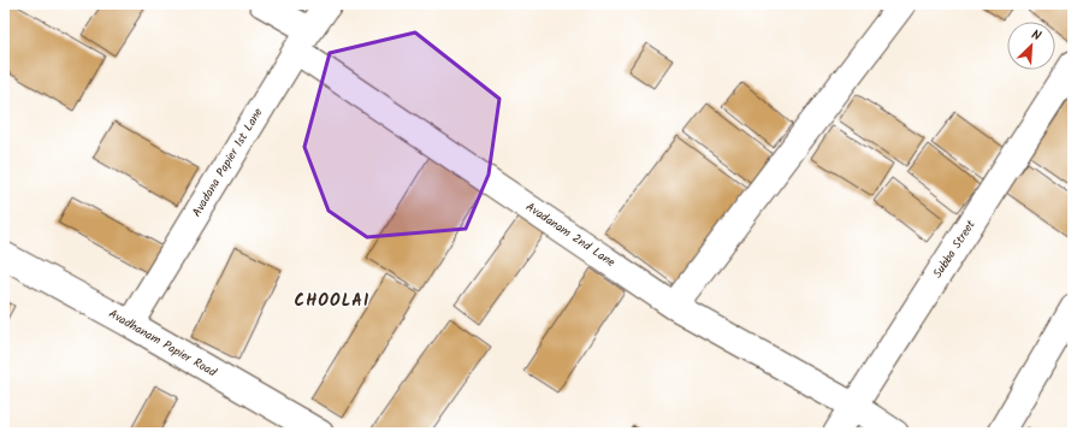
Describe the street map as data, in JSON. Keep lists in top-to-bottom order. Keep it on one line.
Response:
{"streets":{"street":["Avadana Papier 1st Lane","Avadanam 2nd Lane","Subba Street","Avadhanam Papier Road"]},"crossings":[["Avadana Papier 1st Lane","Avadanam 2nd Lane"],["Avadana Papier 1st Lane","Avadhanam Papier Road"],["Avadanam 2nd Lane","Subba Street"]],"districts":["CHOOLAI"],"north":"top right"}
